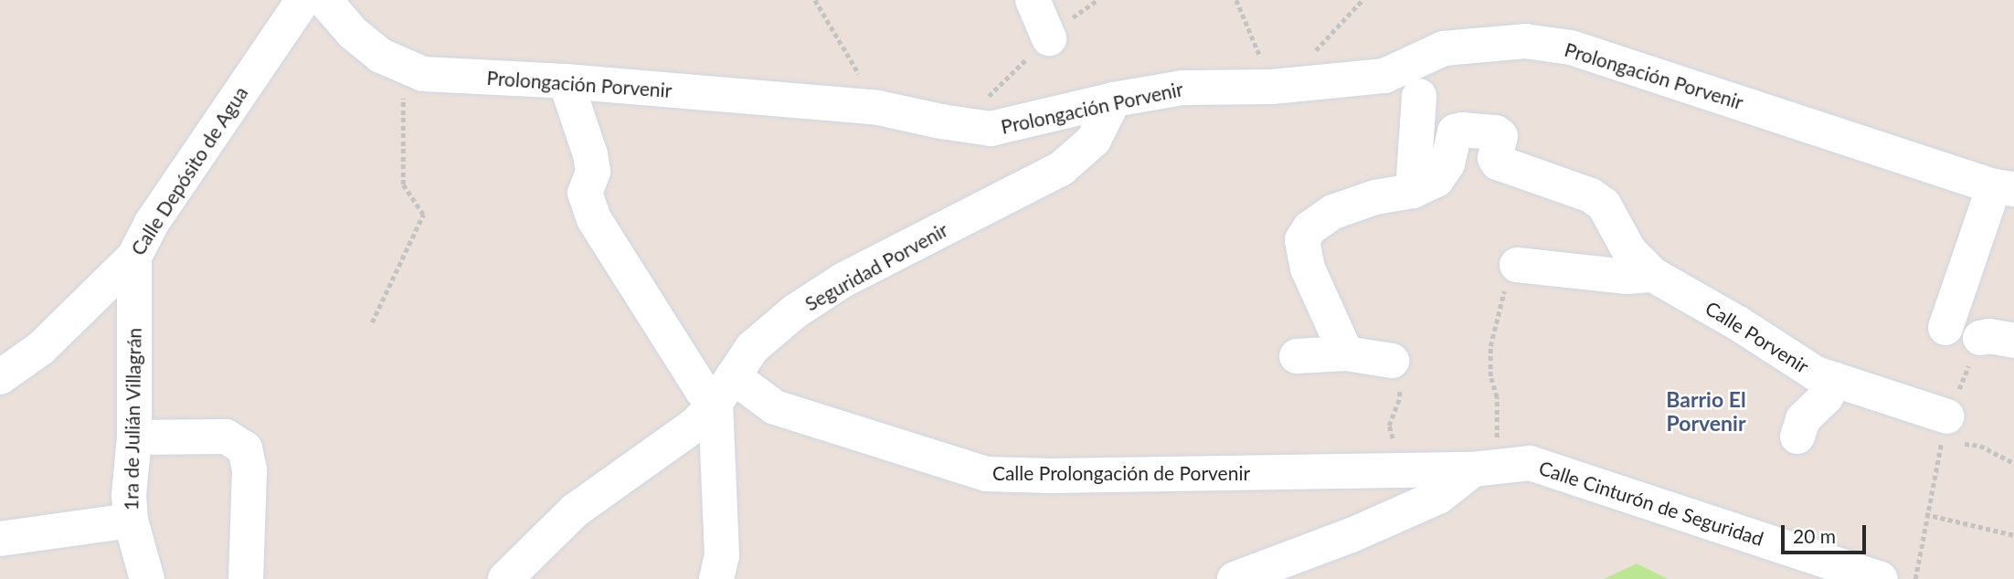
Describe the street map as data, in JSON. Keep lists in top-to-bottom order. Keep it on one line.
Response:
{"streets":{"street":["Prolongación Porvenir","Calle Depósito de Agua","Seguridad Porvenir","Calle Porvenir","1ra de Julián Villagrán","Calle Prolongación de Porvenir","Calle Cinturón de Seguridad"]},"crossings":[["Prolongación Porvenir","Seguridad Porvenir"],["Prolongación Porvenir","Calle Prolongación de Porvenir"],["Calle Depósito de Agua","1ra de Julián Villagrán"],["Seguridad Porvenir","Calle Prolongación de Porvenir"],["Calle Prolongación de Porvenir","Calle Cinturón de Seguridad"]],"districts":["Barrio El Porvenir"],"scale_bar":"20 m"}
